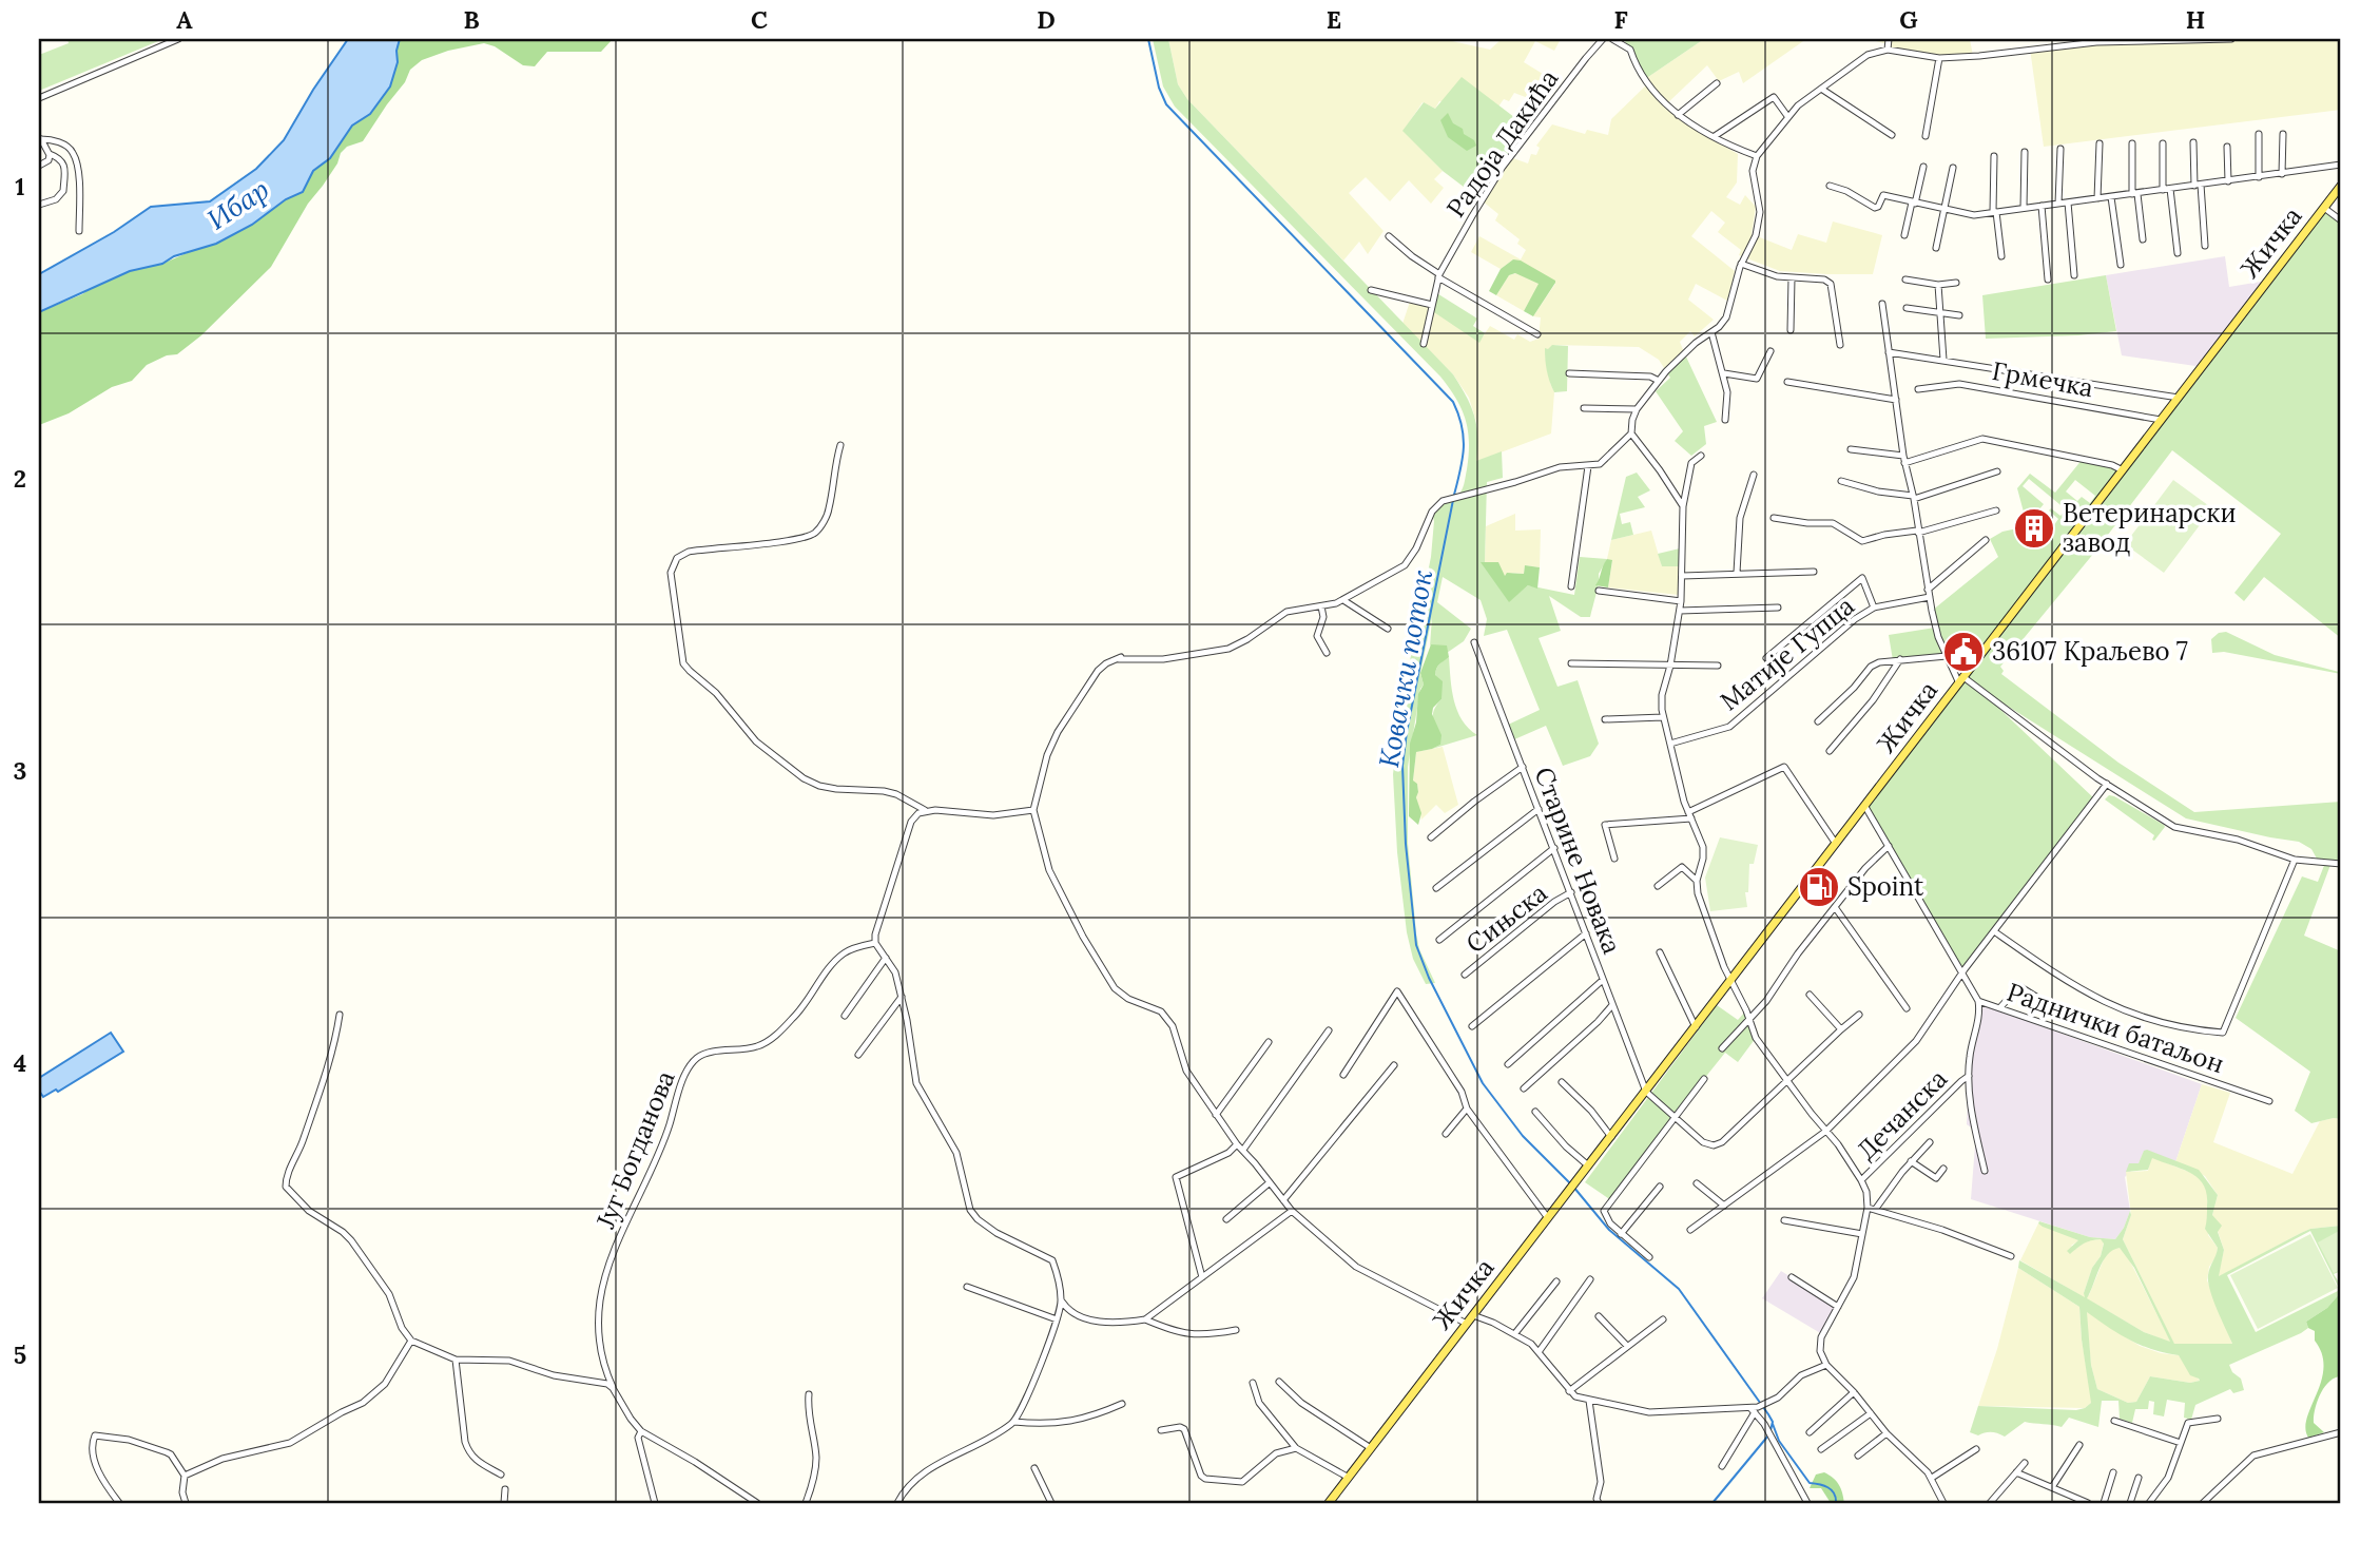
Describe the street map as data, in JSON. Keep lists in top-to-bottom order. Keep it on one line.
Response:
{"streets":{"main road":["Жичка"],"street":["Радоја Дакића","Грмечка","Матије Гупца","Старине Новака","Сињска","Раднички батаљон","Дечанска","Југ Богданова"]},"crossings":[["Жичка","Грмечка"],["Жичка","Старине Новака"],["Жичка","Раднички батаљон"],["Старине Новака","Сињска"]],"water":["Ибар","Ковачки поток"],"places":{"building":["Ветеринарски завод"],"public building":["36107 Краљево 7"],"fuel station":["Spoint"]},"grid":{"columns":["A","B","C","D","E","F","G","H"],"rows":["1","2","3","4","5"]}}
